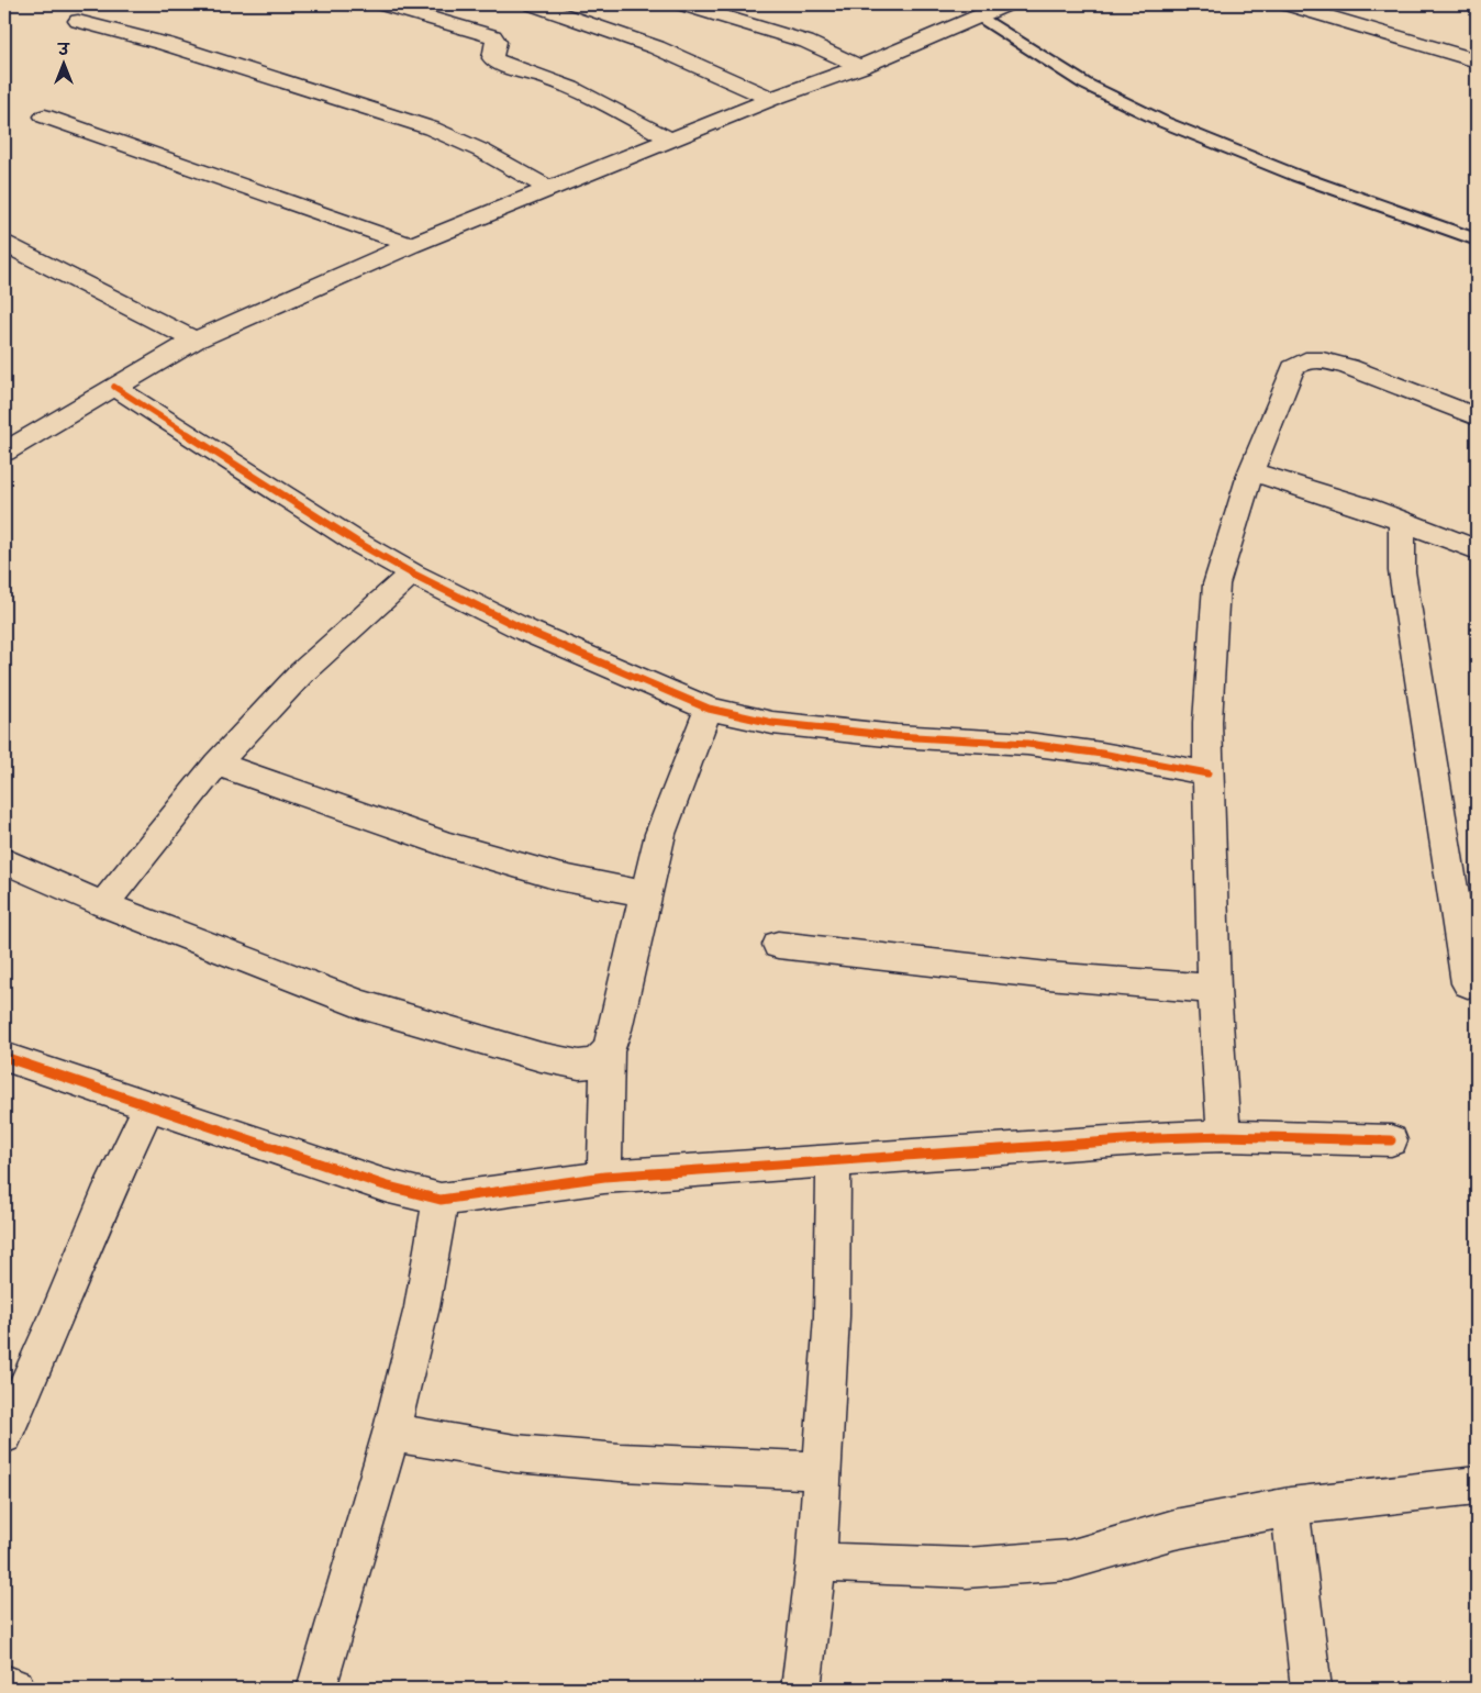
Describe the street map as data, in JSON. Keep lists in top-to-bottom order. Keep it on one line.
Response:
{"north":"top"}
